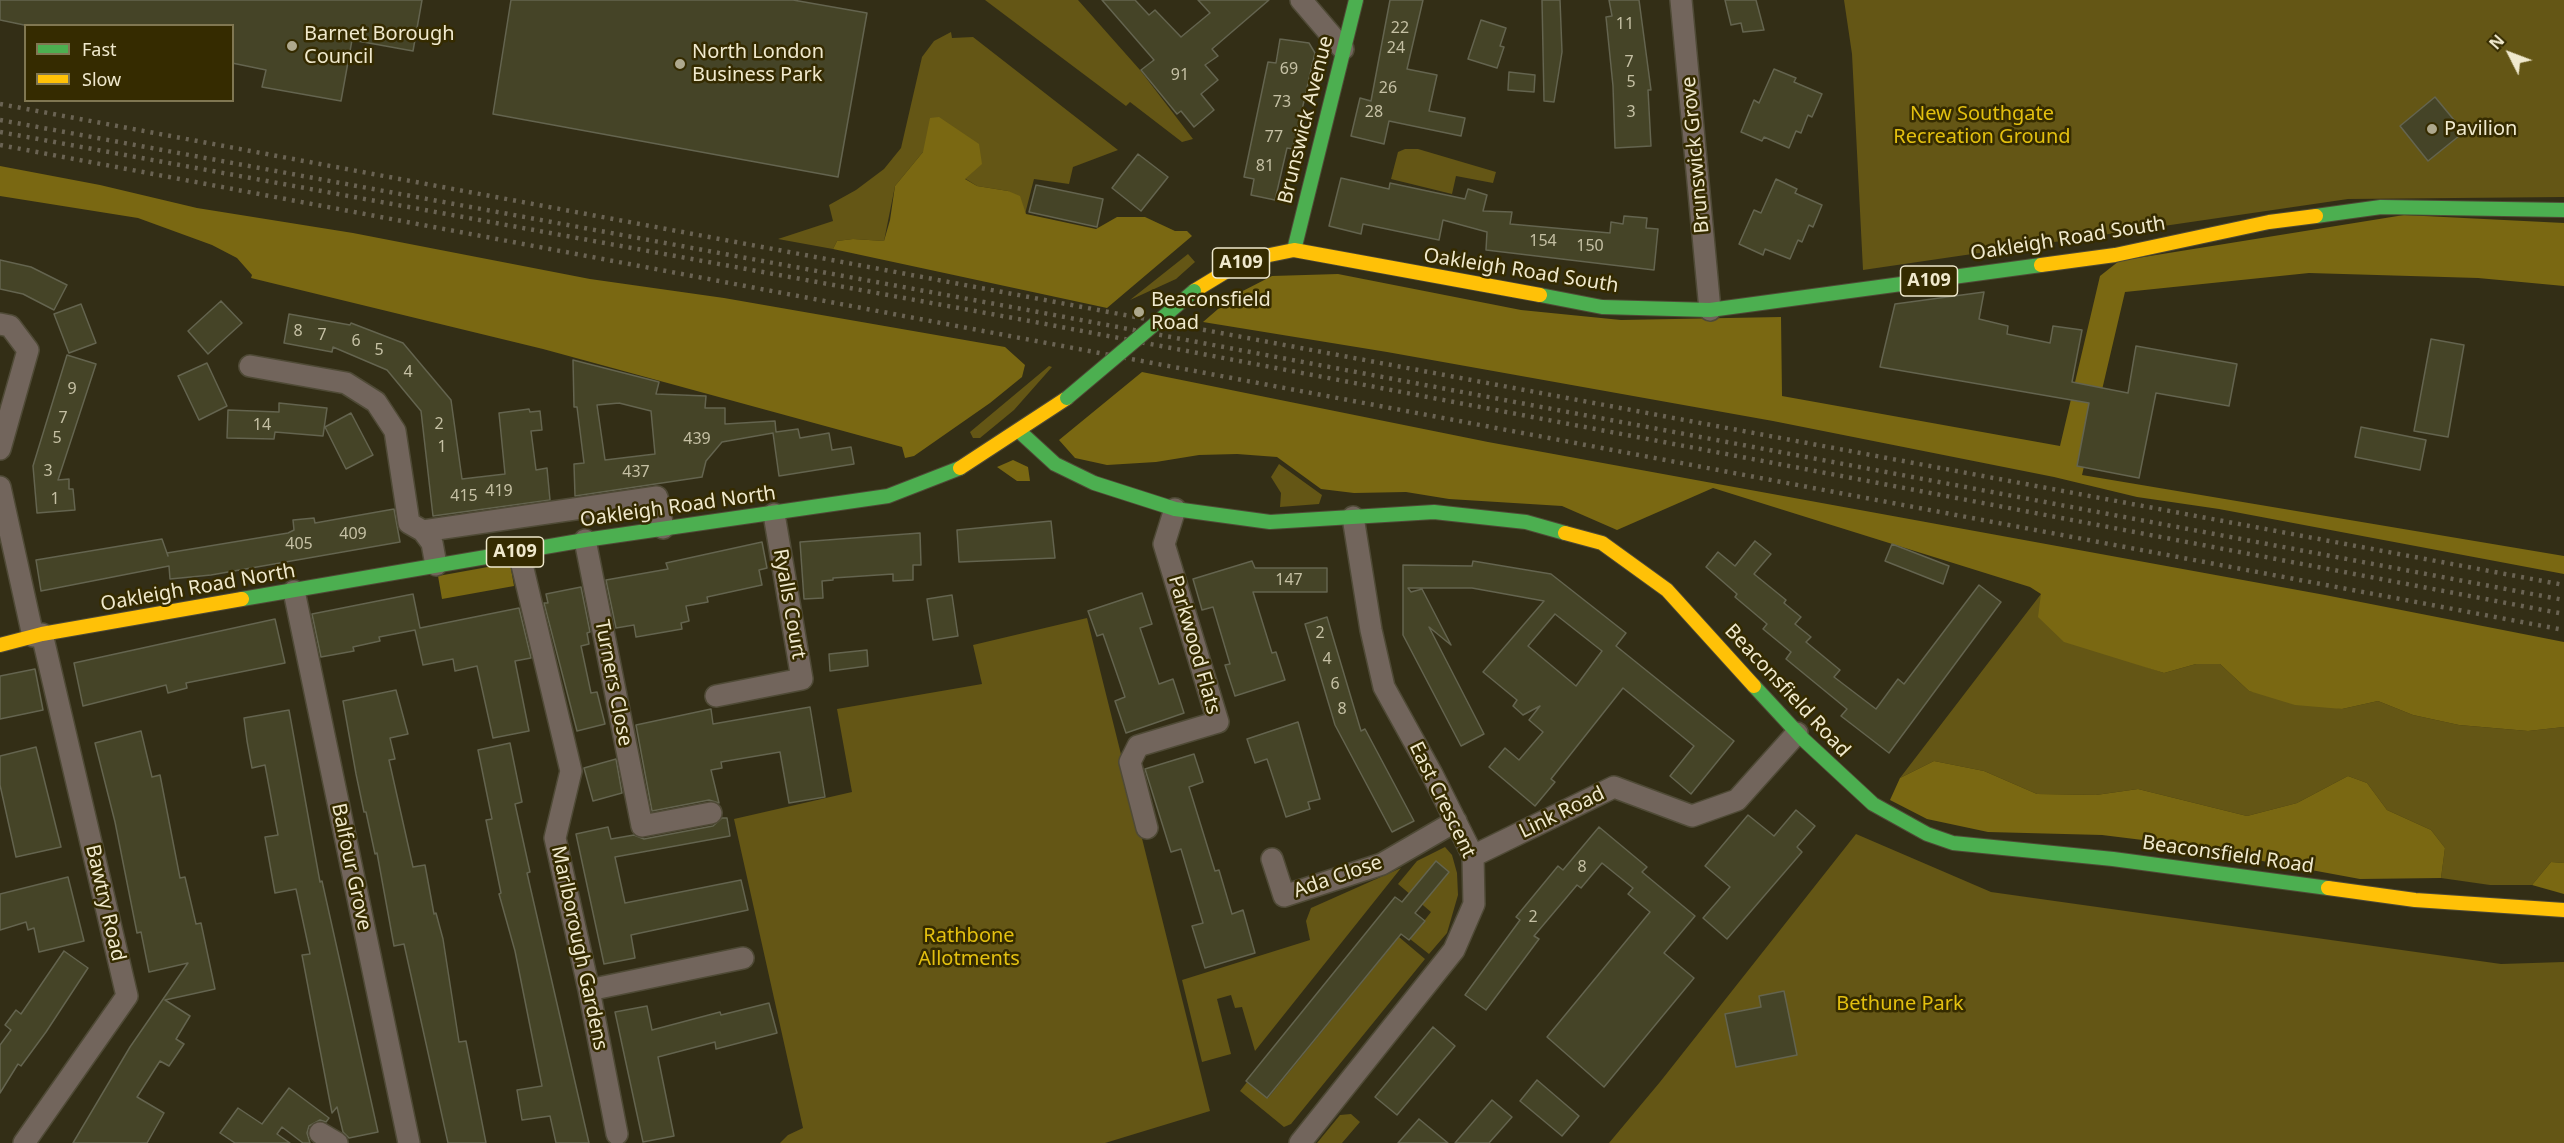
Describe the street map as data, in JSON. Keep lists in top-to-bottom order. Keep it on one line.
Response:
{"streets":{"main road":["Brunswick Avenue","Oakleigh Road South","A109","Oakleigh Road North","Beaconsfield Road"],"street":["Brunswick Grove","Ryalls Court","Parkwood Flats","Turners Close","East Crescent","Link Road","Balfour Grove","Ada Close","Bawtry Road","Marlborough Gardens"]},"crossings":[["Brunswick Avenue","Oakleigh Road South"],["Brunswick Avenue","Oakleigh Road North"],["Brunswick Grove","Oakleigh Road South"],["Oakleigh Road South","Oakleigh Road North"],["Oakleigh Road North","Ryalls Court"],["Oakleigh Road North","Turners Close"],["Oakleigh Road North","Beaconsfield Road"],["Oakleigh Road North","Balfour Grove"],["Oakleigh Road North","Bawtry Road"],["Oakleigh Road North","Marlborough Gardens"],["Parkwood Flats","Beaconsfield Road"],["Beaconsfield Road","East Crescent"],["Beaconsfield Road","Link Road"],["East Crescent","Link Road"],["East Crescent","Ada Close"]],"parks":["New Southgate Recreation Ground","Rathbone Allotments","Bethune Park"],"places":["Barnet Borough Council","North London Business Park","Pavilion","Beaconsfield Road"],"house_numbers":["11","22","24","7","69","91","5","26","73","28","3","77","81","154","150","8","7","6","5","4","9","7","2","14","5","439","1","3","437","419","415","1","409","405","147","2","4","6","8","8","2"],"legend":["Fast","Slow"],"north":"top left"}
